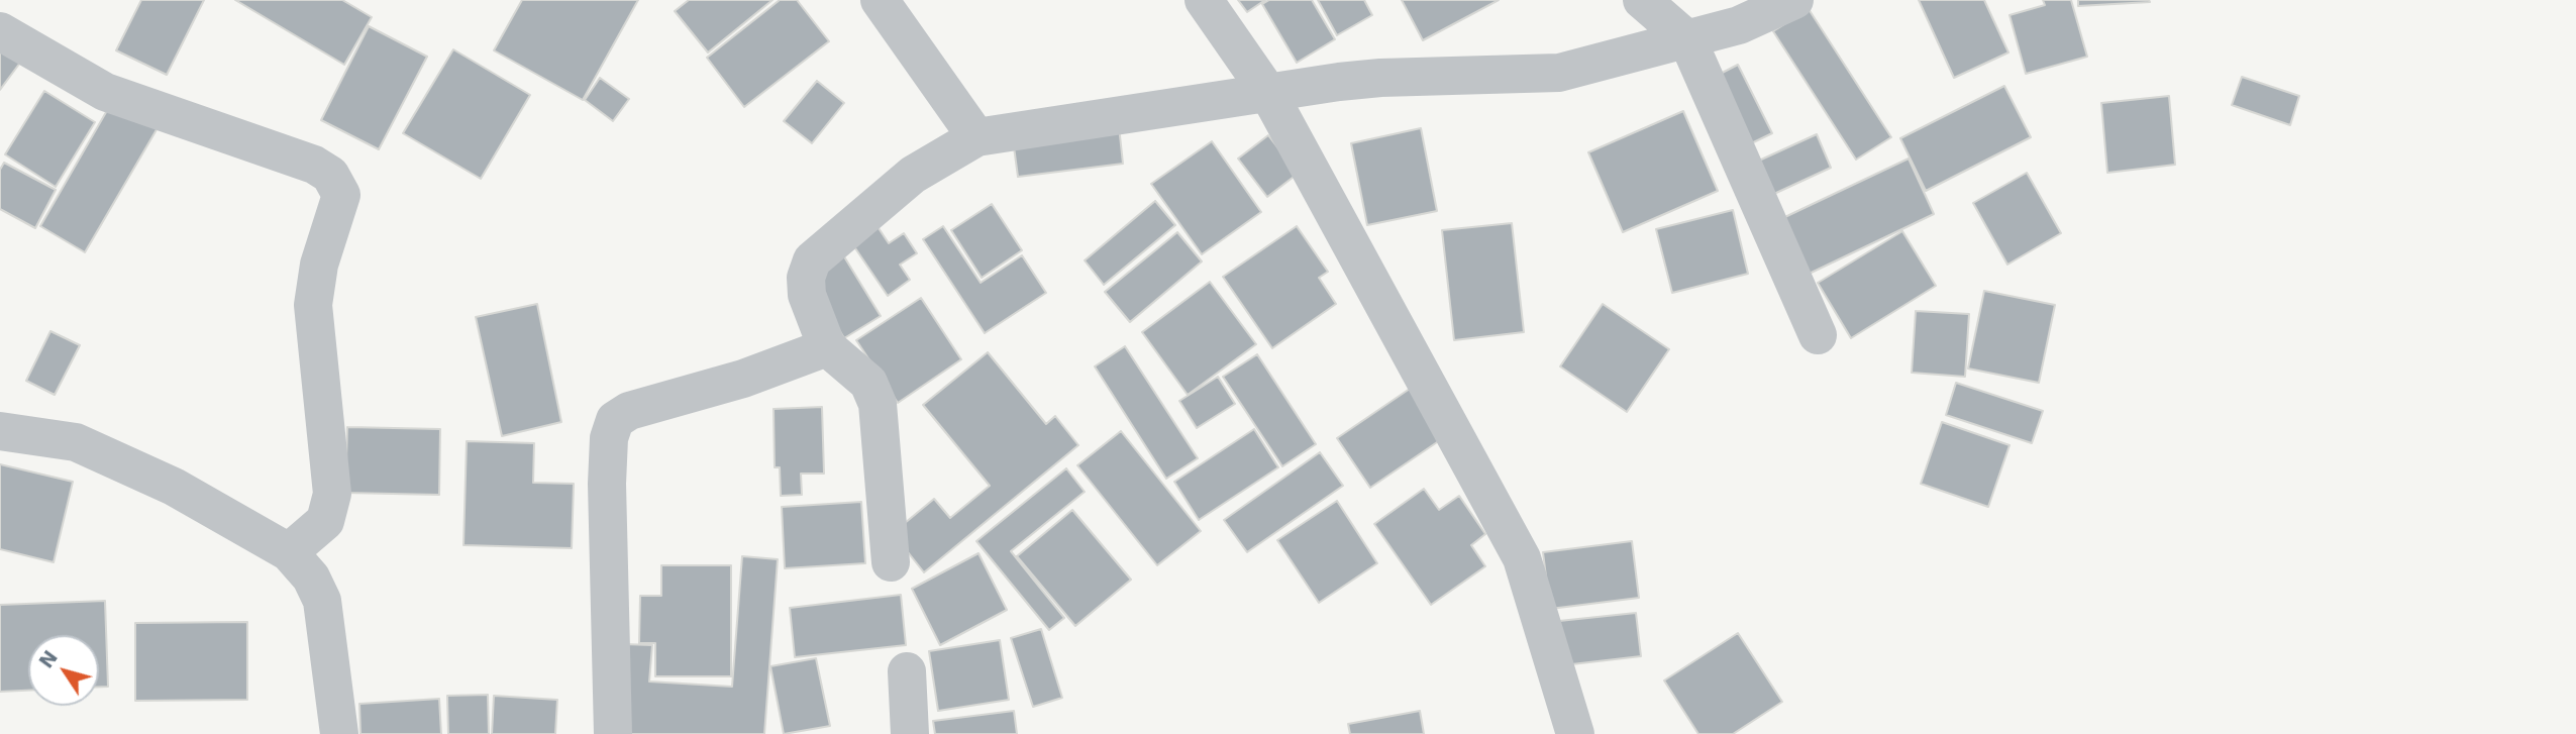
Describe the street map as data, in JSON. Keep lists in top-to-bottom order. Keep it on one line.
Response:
{"north":"top left"}
